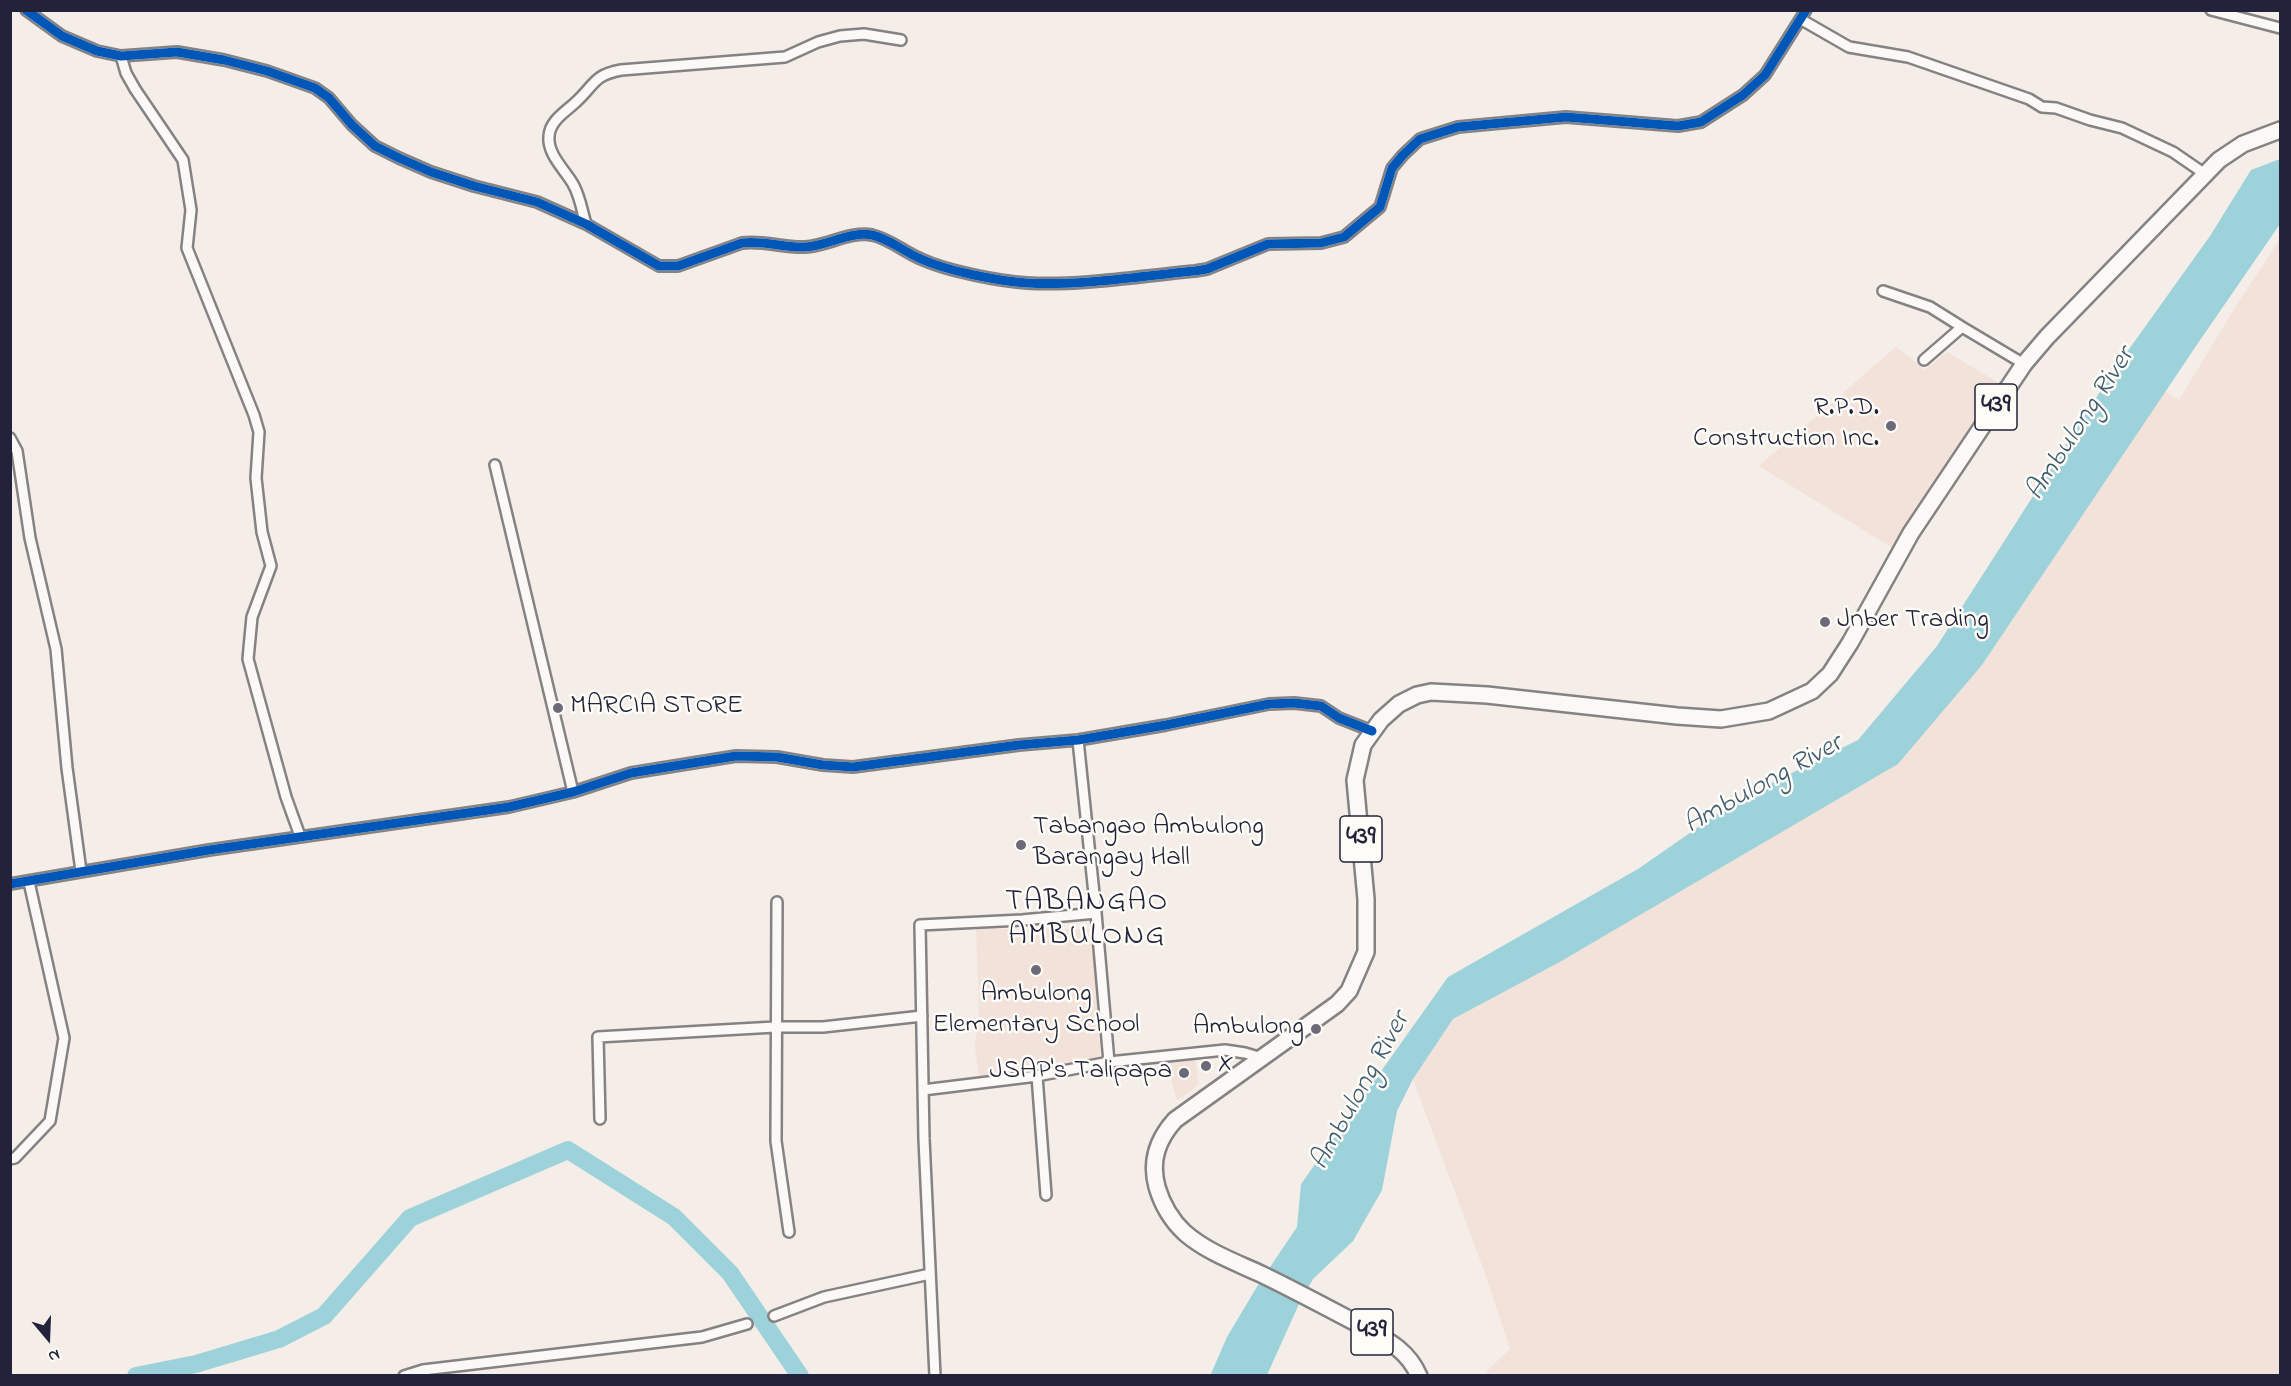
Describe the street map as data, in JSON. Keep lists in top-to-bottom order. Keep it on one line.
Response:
{"streets":{"main road":["439"]},"districts":["TABANGAO AMBULONG"],"water":["Ambulong River"],"places":["R.P.D. Construction Inc.","Jnber Trading","MARCIA STORE","Tabangao Ambulong Barangay Hall","Ambulong Elementary School","Ambulong","X","JSAP's Talipapa"],"north":"bottom"}
